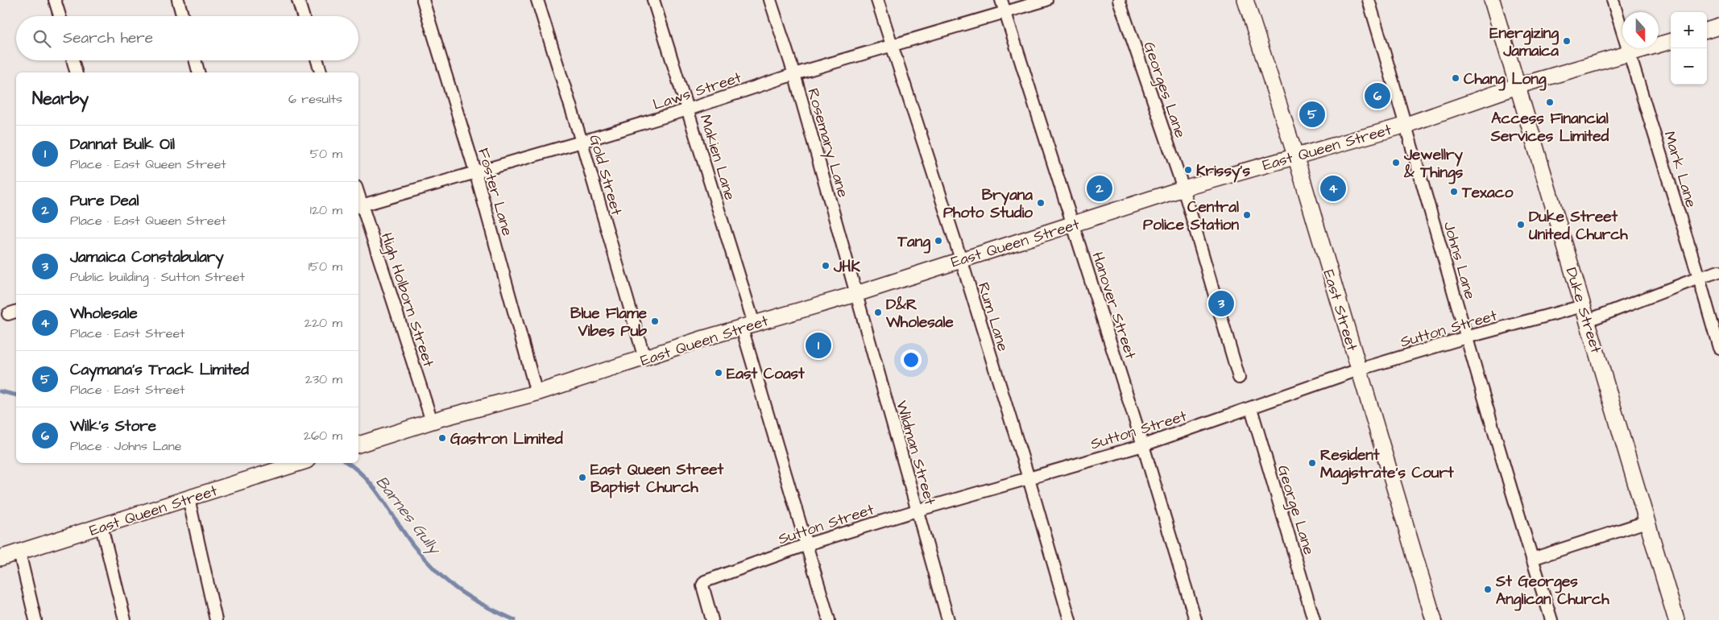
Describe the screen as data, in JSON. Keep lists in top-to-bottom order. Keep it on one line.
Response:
{"streets":{"main road":["East Queen Street","East Street","Duke Street"],"street":["Georges Lane","Laws Street","Rosemary Lane","Makien Lane","Mark Lane","Gold Street","Foster Lane","Johns Lane","High Holborn Street","Hanover Street","Rum Lane","Sutton Street","Wildman Street","George Lane"]},"crossings":[["Georges Lane","East Queen Street"],["Laws Street","Rosemary Lane"],["Laws Street","Makien Lane"],["Laws Street","Gold Street"],["Laws Street","Foster Lane"],["Laws Street","High Holborn Street"],["Laws Street","Hanover Street"],["Laws Street","Rum Lane"],["Rosemary Lane","East Queen Street"],["Rosemary Lane","Wildman Street"],["East Queen Street","Makien Lane"],["East Queen Street","Mark Lane"],["East Queen Street","Gold Street"],["East Queen Street","Foster Lane"],["East Queen Street","Johns Lane"],["East Queen Street","High Holborn Street"],["East Queen Street","Hanover Street"],["East Queen Street","East Street"],["East Queen Street","Duke Street"],["East Queen Street","Rum Lane"],["East Queen Street","Wildman Street"],["Makien Lane","Sutton Street"],["Johns Lane","Sutton Street"],["Hanover Street","Sutton Street"],["East Street","Sutton Street"],["Duke Street","Sutton Street"],["Rum Lane","Sutton Street"],["Sutton Street","Wildman Street"],["Sutton Street","George Lane"]],"water":["Barnes Gully"],"places":["Energizing Jamaica","Chang Long","Access Financial Services Limited","Jewellry & Things","Krissy's","Texaco","Bryana Photo Studio","Central Police Station","Duke Street United Church","Tang","JHK","D&R Wholesale","Blue Flame Vibes Pub","East Coast","Gastron Limited","Resident Magistrate's Court","East Queen Street Baptist Church","St Georges Anglican Church"],"north":"bottom","page":{"map_buttons":["+","−"],"search":"Search here","heading":["Nearby","6 results"],"pins":["6","5","2","4","3","1"],"list":[{"mark":"1","name":"Dannat Bulk Oil","note":"Place · East Queen Street","value":"50 m"},{"mark":"2","name":"Pure Deal","note":"Place · East Queen Street","value":"120 m"},{"mark":"3","name":"Jamaica Constabulary","note":"Public building · Sutton Street","value":"150 m"},{"mark":"4","name":"Wholesale","note":"Place · East Street","value":"220 m"},{"mark":"5","name":"Caymana's Track Limited","note":"Place · East Street","value":"230 m"},{"mark":"6","name":"Wilk's Store","note":"Place · Johns Lane","value":"260 m"}]}}
